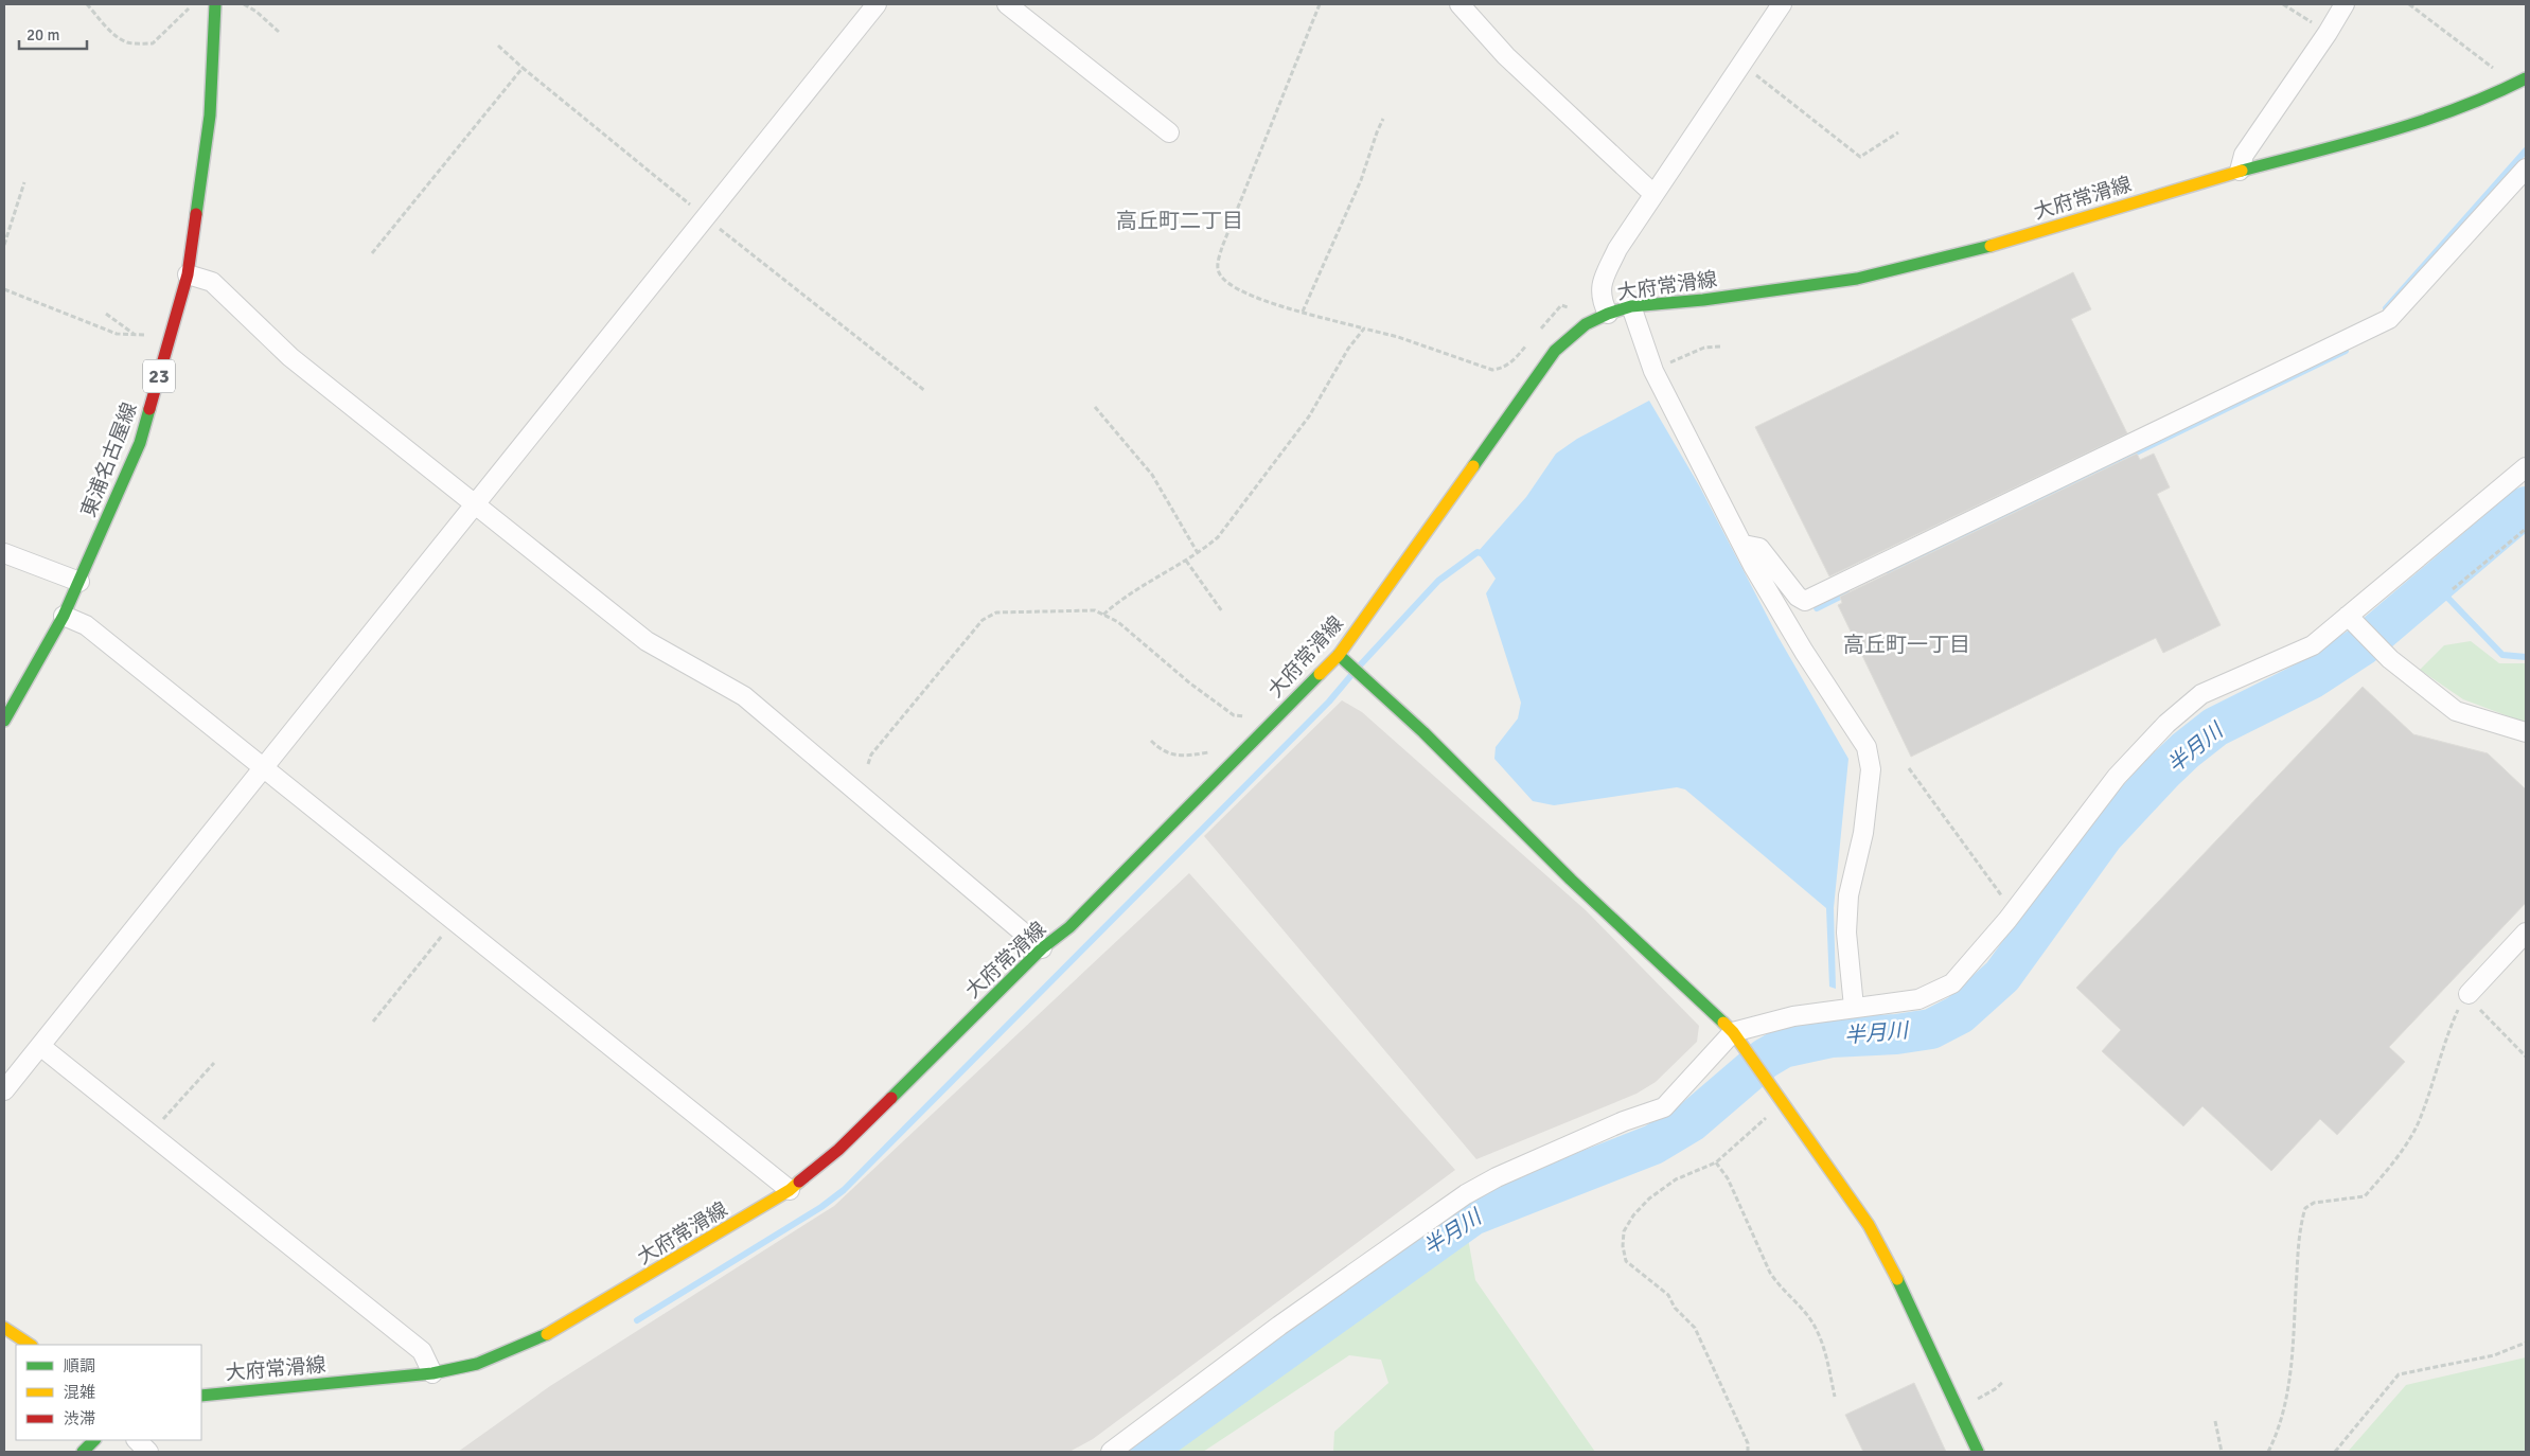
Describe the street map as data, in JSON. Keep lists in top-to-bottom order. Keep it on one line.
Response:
{"streets":{"main road":["大府常滑線","23","東浦名古屋線"]},"districts":["高丘町二丁目","高丘町一丁目"],"water":["半月川"],"legend":["順調","混雑","渋滞"],"scale_bar":"20 m"}
